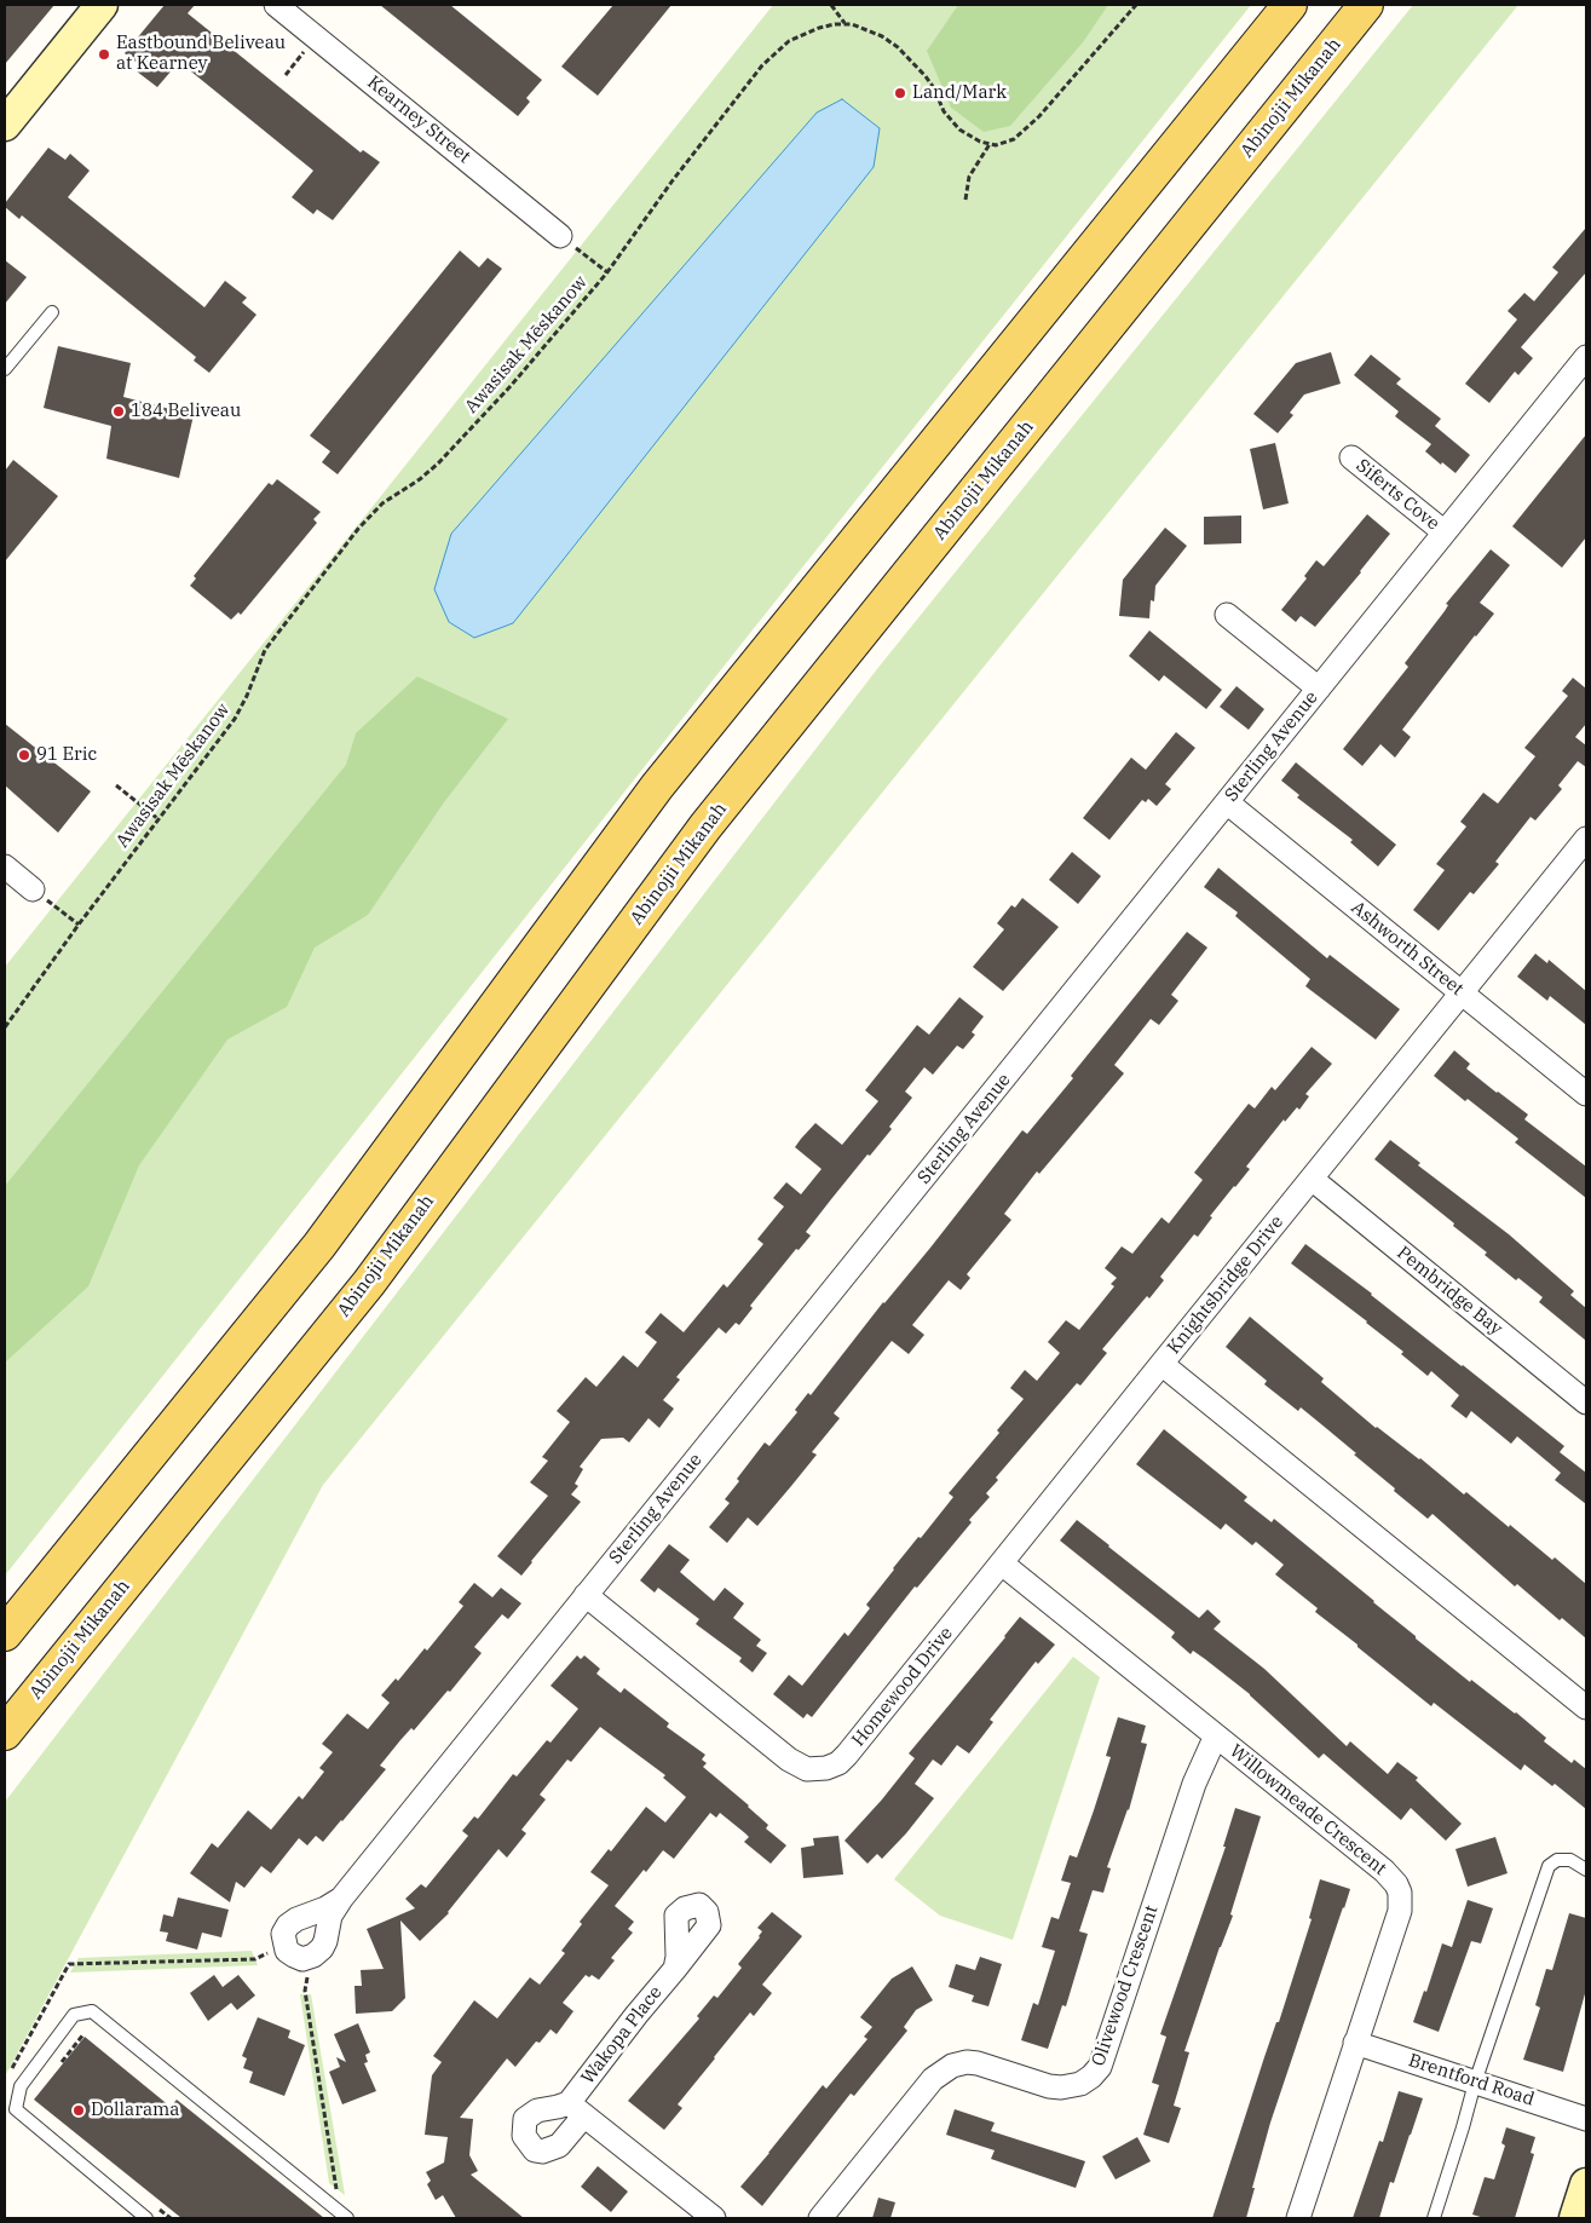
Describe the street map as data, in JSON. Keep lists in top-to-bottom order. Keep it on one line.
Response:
{"streets":{"main road":["Abinojii Mikanah"],"street":["Kearney Street","Siferts Cove","Sterling Avenue","Ashworth Street","Knightsbridge Drive","Pembridge Bay","Homewood Drive","Willowmeade Crescent","Olivewood Crescent","Wakopa Place","Brentford Road"],"path":["Awasisak Mēskanow"]},"crossings":[["Siferts Cove","Sterling Avenue"],["Sterling Avenue","Ashworth Street"],["Sterling Avenue","Homewood Drive"],["Ashworth Street","Knightsbridge Drive"],["Knightsbridge Drive","Pembridge Bay"],["Knightsbridge Drive","Homewood Drive"],["Homewood Drive","Willowmeade Crescent"],["Willowmeade Crescent","Olivewood Crescent"],["Willowmeade Crescent","Brentford Road"]],"places":["Eastbound Beliveau at Kearney","Land/Mark","184 Beliveau","91 Eric","Dollarama"]}
